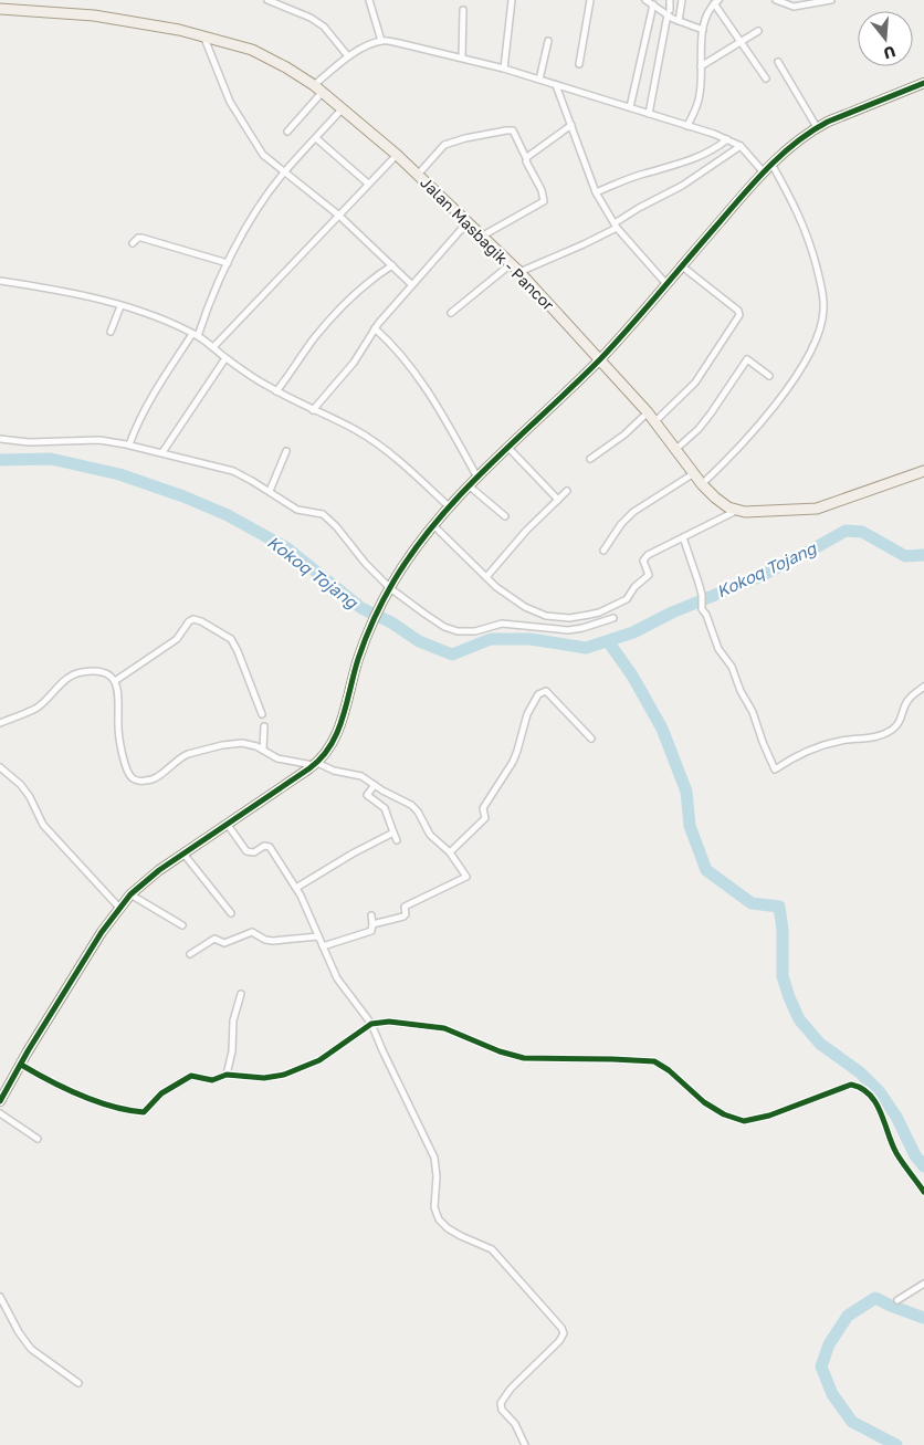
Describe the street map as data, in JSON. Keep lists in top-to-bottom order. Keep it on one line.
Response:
{"streets":{"main road":["Jalan Masbagik - Pancor"]},"water":["Kokoq Tojang"],"north":"bottom"}
